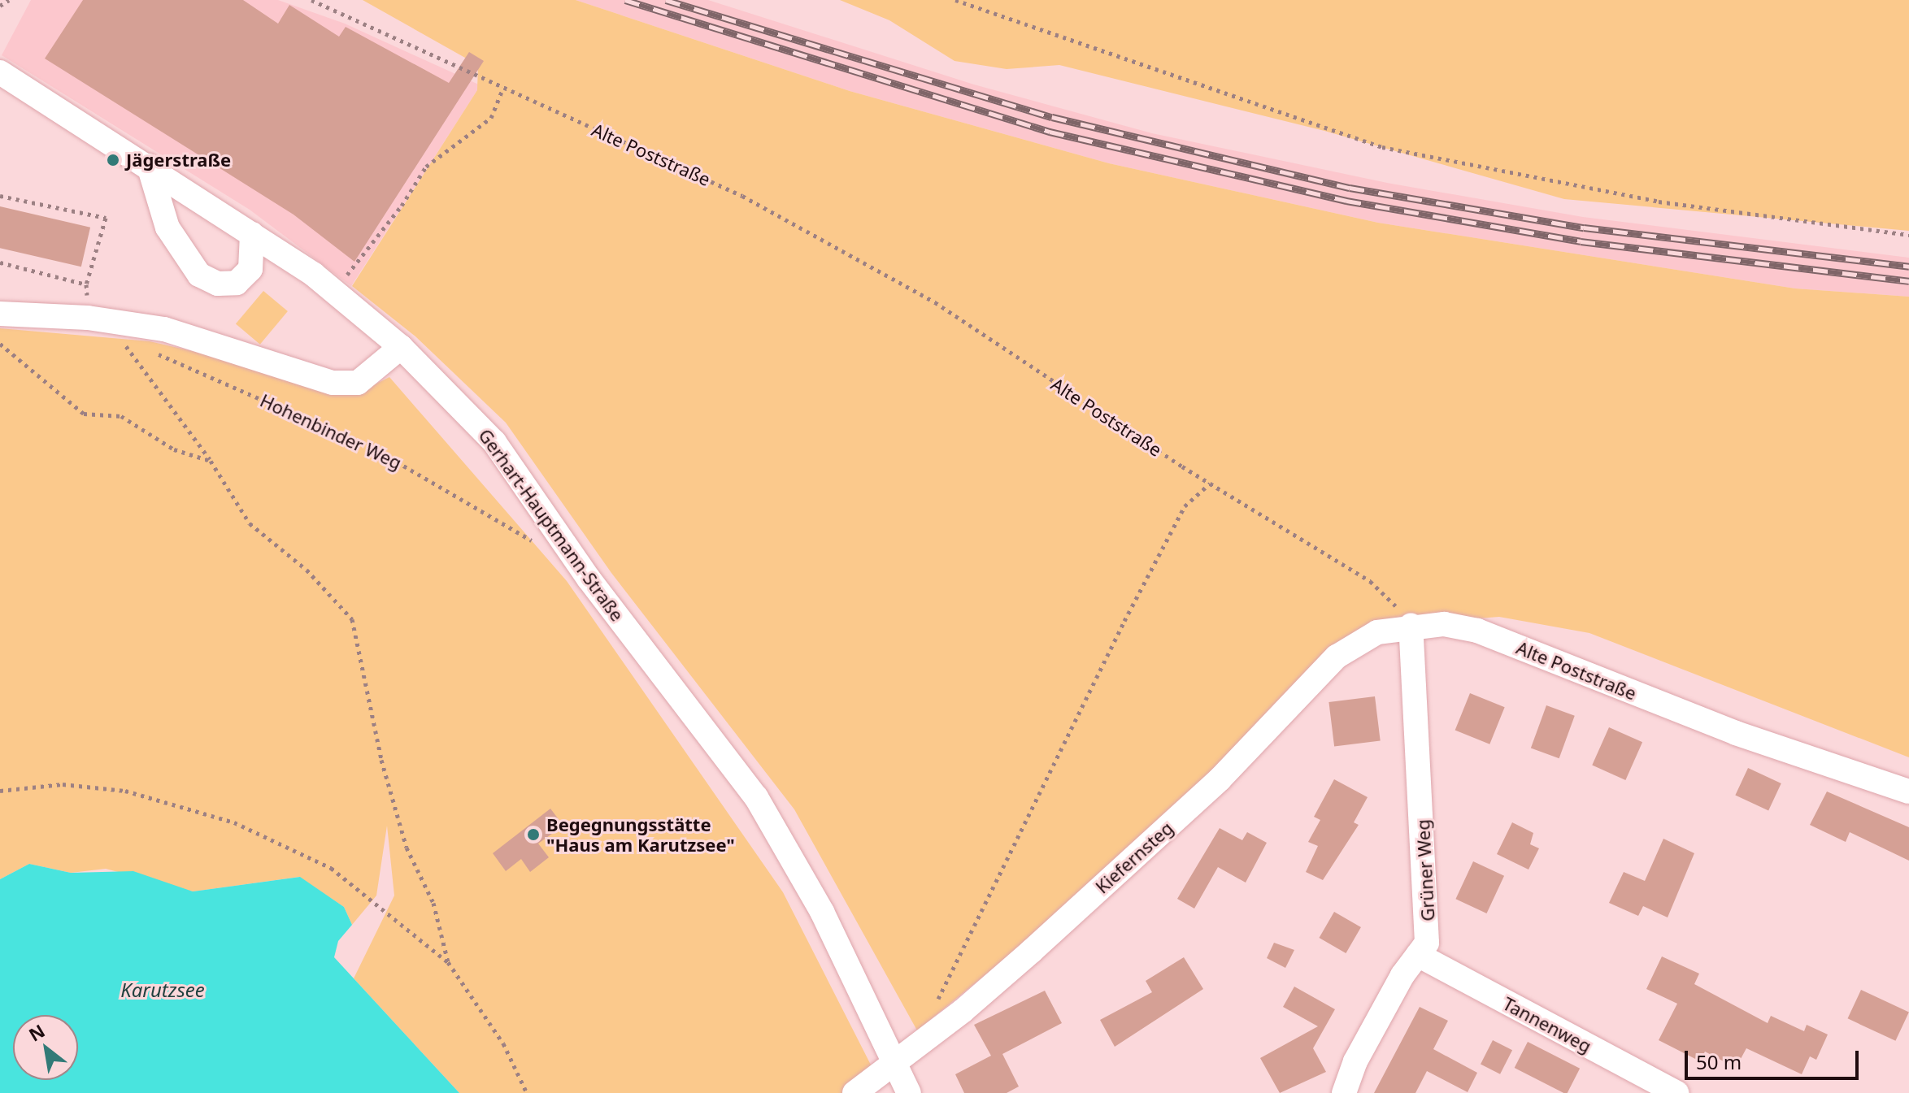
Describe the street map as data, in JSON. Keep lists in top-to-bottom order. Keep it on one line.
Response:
{"streets":{"street":["Alte Poststraße","Gerhart-Hauptmann-Straße","Kiefernsteg","Grüner Weg","Tannenweg"],"path":["Hohenbinder Weg"]},"crossings":[["Alte Poststraße","Kiefernsteg"],["Alte Poststraße","Grüner Weg"],["Hohenbinder Weg","Gerhart-Hauptmann-Straße"],["Gerhart-Hauptmann-Straße","Kiefernsteg"],["Kiefernsteg","Grüner Weg"],["Grüner Weg","Tannenweg"]],"water":["Karutzsee"],"places":["Jägerstraße","Begegnungsstätte \"Haus am Karutzsee\""],"scale_bar":"50 m","north":"top left"}
